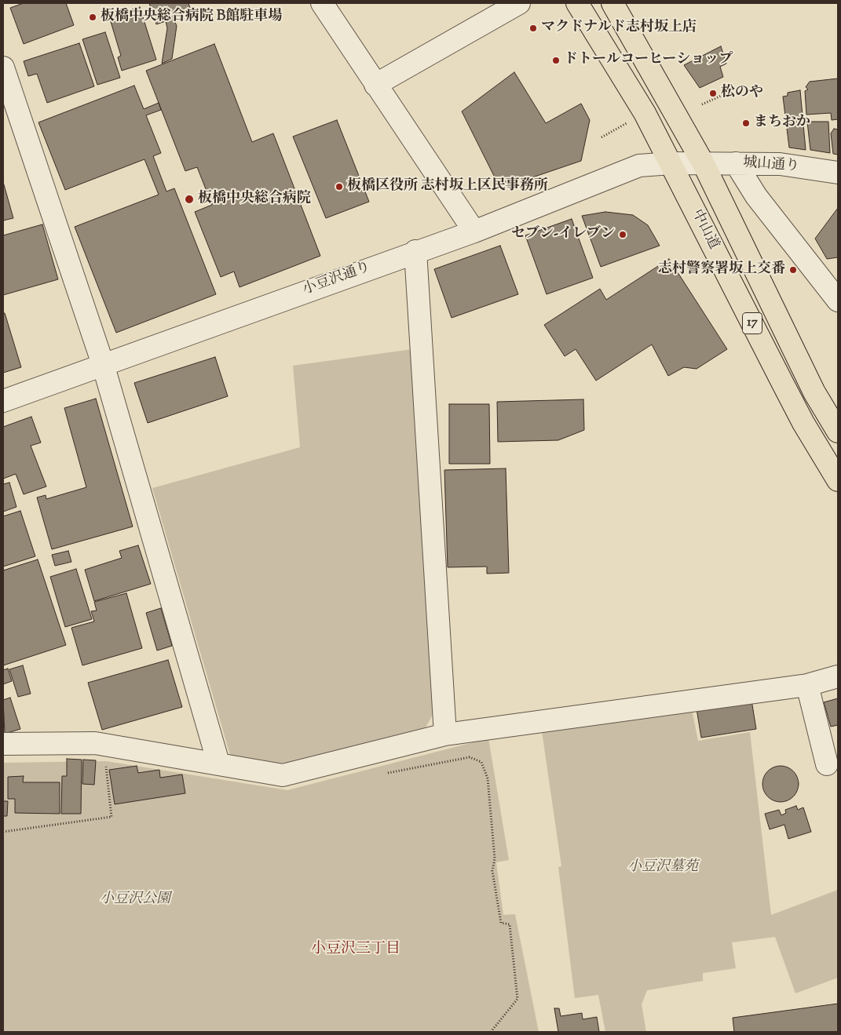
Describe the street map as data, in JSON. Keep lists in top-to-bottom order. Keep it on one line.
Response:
{"streets":{"highway":["中山道","17"],"street":["城山通り","小豆沢通り"]},"crossings":[["城山通り","中山道"],["城山通り","小豆沢通り"],["中山道","小豆沢通り"]],"districts":["小豆沢三丁目"],"parks":["小豆沢墓苑","小豆沢公園"],"places":["板橋中央総合病院 B館駐車場","マクドナルド志村坂上店","ドトールコーヒーショップ","松のや","まちおか","板橋区役所 志村坂上区民事務所","板橋中央総合病院","セブン-イレブン","志村警察署坂上交番"]}
